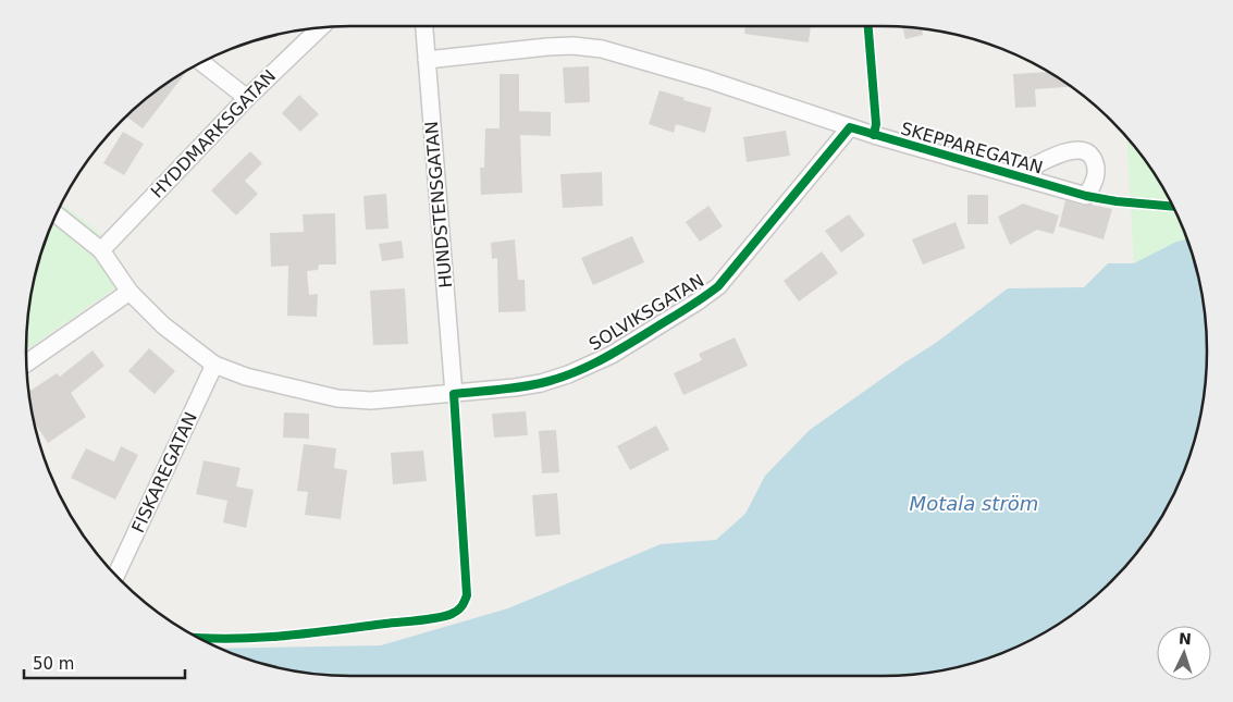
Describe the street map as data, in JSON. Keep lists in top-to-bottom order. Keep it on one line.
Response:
{"streets":{"street":["HYDDMARKSGATAN","SKEPPAREGATAN","HUNDSTENSGATAN","SOLVIKSGATAN","FISKAREGATAN"]},"crossings":[["HYDDMARKSGATAN","SOLVIKSGATAN"],["SKEPPAREGATAN","HUNDSTENSGATAN"],["SKEPPAREGATAN","SOLVIKSGATAN"],["HUNDSTENSGATAN","SOLVIKSGATAN"],["SOLVIKSGATAN","FISKAREGATAN"]],"water":["Motala ström"],"scale_bar":"50 m","north":"top"}
